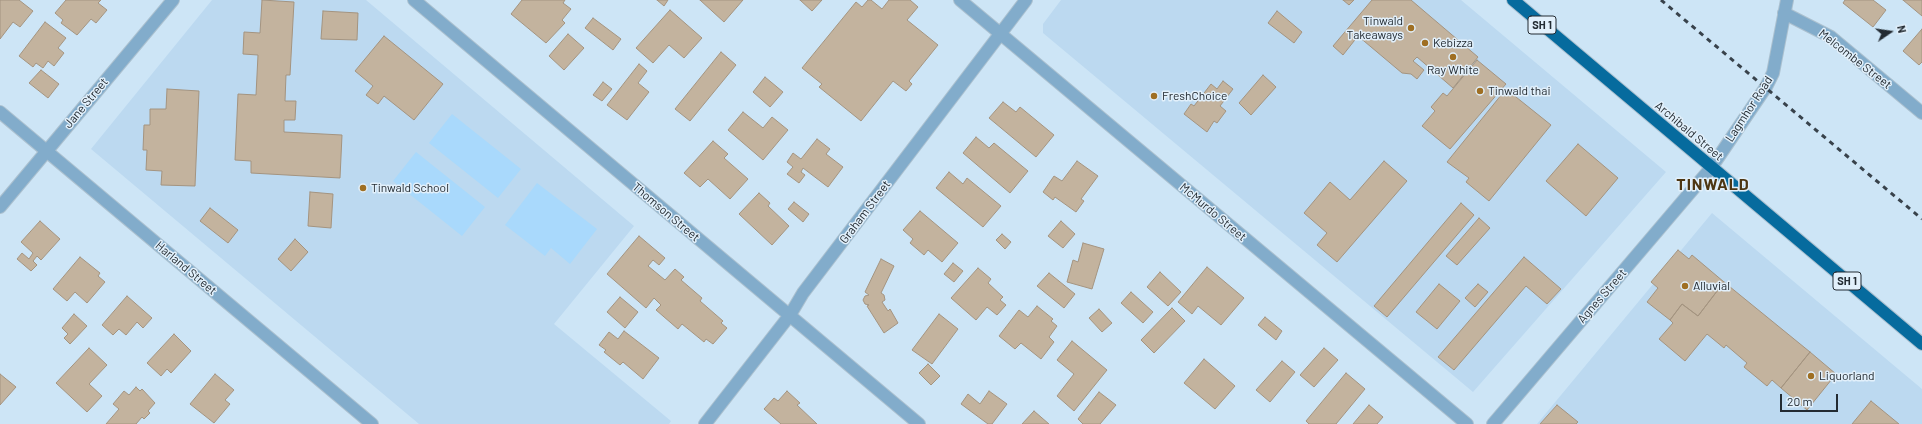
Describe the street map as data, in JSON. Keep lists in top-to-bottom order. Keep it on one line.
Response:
{"streets":{"highway":["SH 1","Archibald Street"],"street":["Melcombe Street","Jane Street","Lagmhor Road","Thomson Street","Graham Street","McMurdo Street","Harland Street","Agnes Street"]},"crossings":[["Melcombe Street","Lagmhor Road"],["Jane Street","Harland Street"],["Lagmhor Road","Archibald Street"],["Lagmhor Road","Agnes Street"],["Archibald Street","Agnes Street"],["Thomson Street","Graham Street"],["Graham Street","McMurdo Street"]],"districts":["TINWALD"],"places":["Tinwald Takeaways","Kebizza","Ray White","Tinwald thai","FreshChoice","Tinwald School","Alluvial","Liquorland"],"scale_bar":"20 m","north":"right"}
